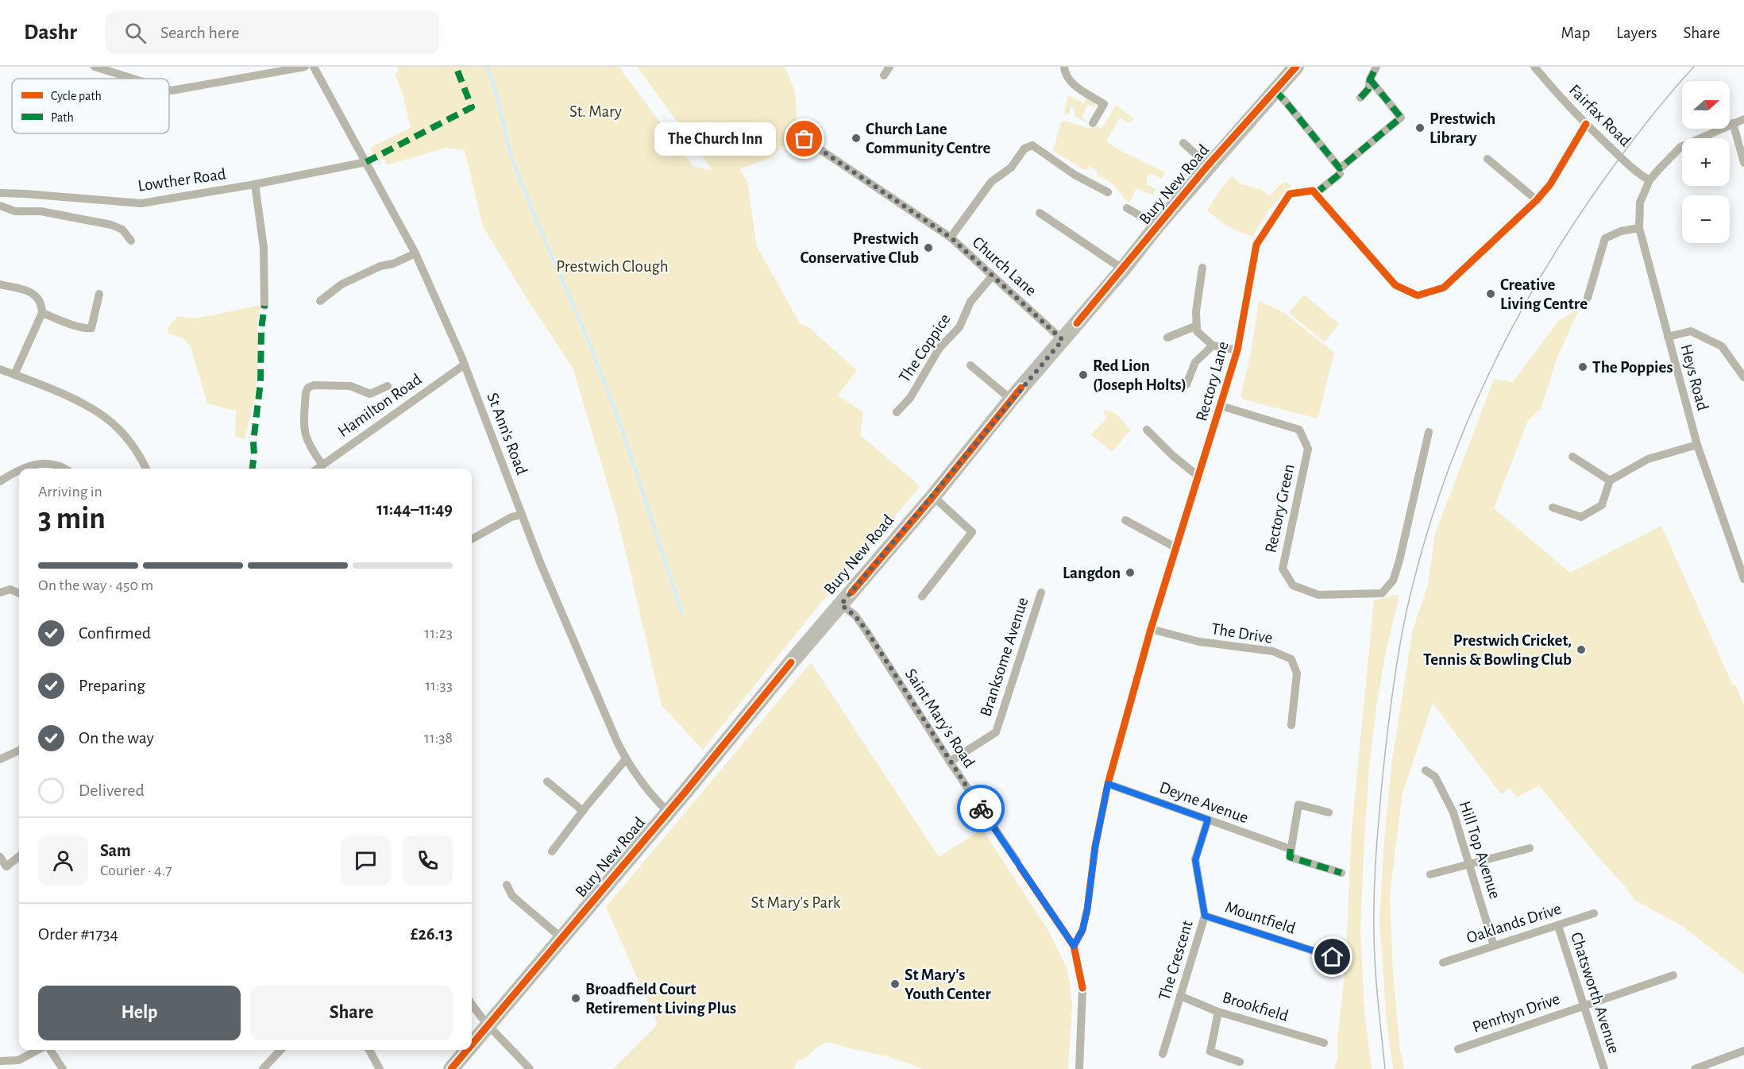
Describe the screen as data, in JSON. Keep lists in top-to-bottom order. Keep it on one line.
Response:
{"streets":{"highway":["Bury New Road"],"street":["Fairfax Road","Lowther Road","Church Lane","The Coppice","Heys Road","Rectory Lane","Hamilton Road","St Ann's Road","Rectory Green","The Drive","Branksome Avenue","Saint Mary's Road","Deyne Avenue","Hill Top Avenue","Mountfield","Oaklands Drive","The Crescent","Chatsworth Avenue","Brookfield","Penrhyn Drive"]},"crossings":[["Fairfax Road","Heys Road"],["Lowther Road","St Ann's Road"],["Bury New Road","Church Lane"],["Bury New Road","St Ann's Road"],["Bury New Road","Saint Mary's Road"],["Church Lane","The Coppice"],["Rectory Lane","Rectory Green"],["Rectory Lane","The Drive"],["Rectory Lane","Saint Mary's Road"],["Rectory Lane","Deyne Avenue"],["Hamilton Road","St Ann's Road"],["Branksome Avenue","Saint Mary's Road"],["Deyne Avenue","The Crescent"],["Hill Top Avenue","Oaklands Drive"],["Mountfield","The Crescent"],["Oaklands Drive","Chatsworth Avenue"],["The Crescent","Brookfield"],["Chatsworth Avenue","Penrhyn Drive"]],"parks":["St. Mary","Prestwich Clough","St Mary's Park"],"places":["Prestwich Library","Church Lane Community Centre","The Church Inn","Prestwich Conservative Club","Creative Living Centre","The Poppies","Red Lion (Joseph Holts)","Langdon","Prestwich Cricket, Tennis & Bowling Club","St Mary's Youth Center","Broadfield Court Retirement Living Plus"],"legend":["Cycle path","Path"],"north":"right","page":{"header":"Dashr","search":"Search here","nav":["Map","Layers","Share"],"map_buttons":["+","−"],"bubble":"The Church Inn","heading":["3 min","Arriving in","11:44–11:49"],"panel":["Sam","Courier · 4.7","Order #1734","£26.13"],"bar":"On the way · 450 m","list":[["Confirmed","11:23"],["Preparing","11:33"],["On the way","11:38"],"Delivered"],"buttons":["Help","Share"]}}
